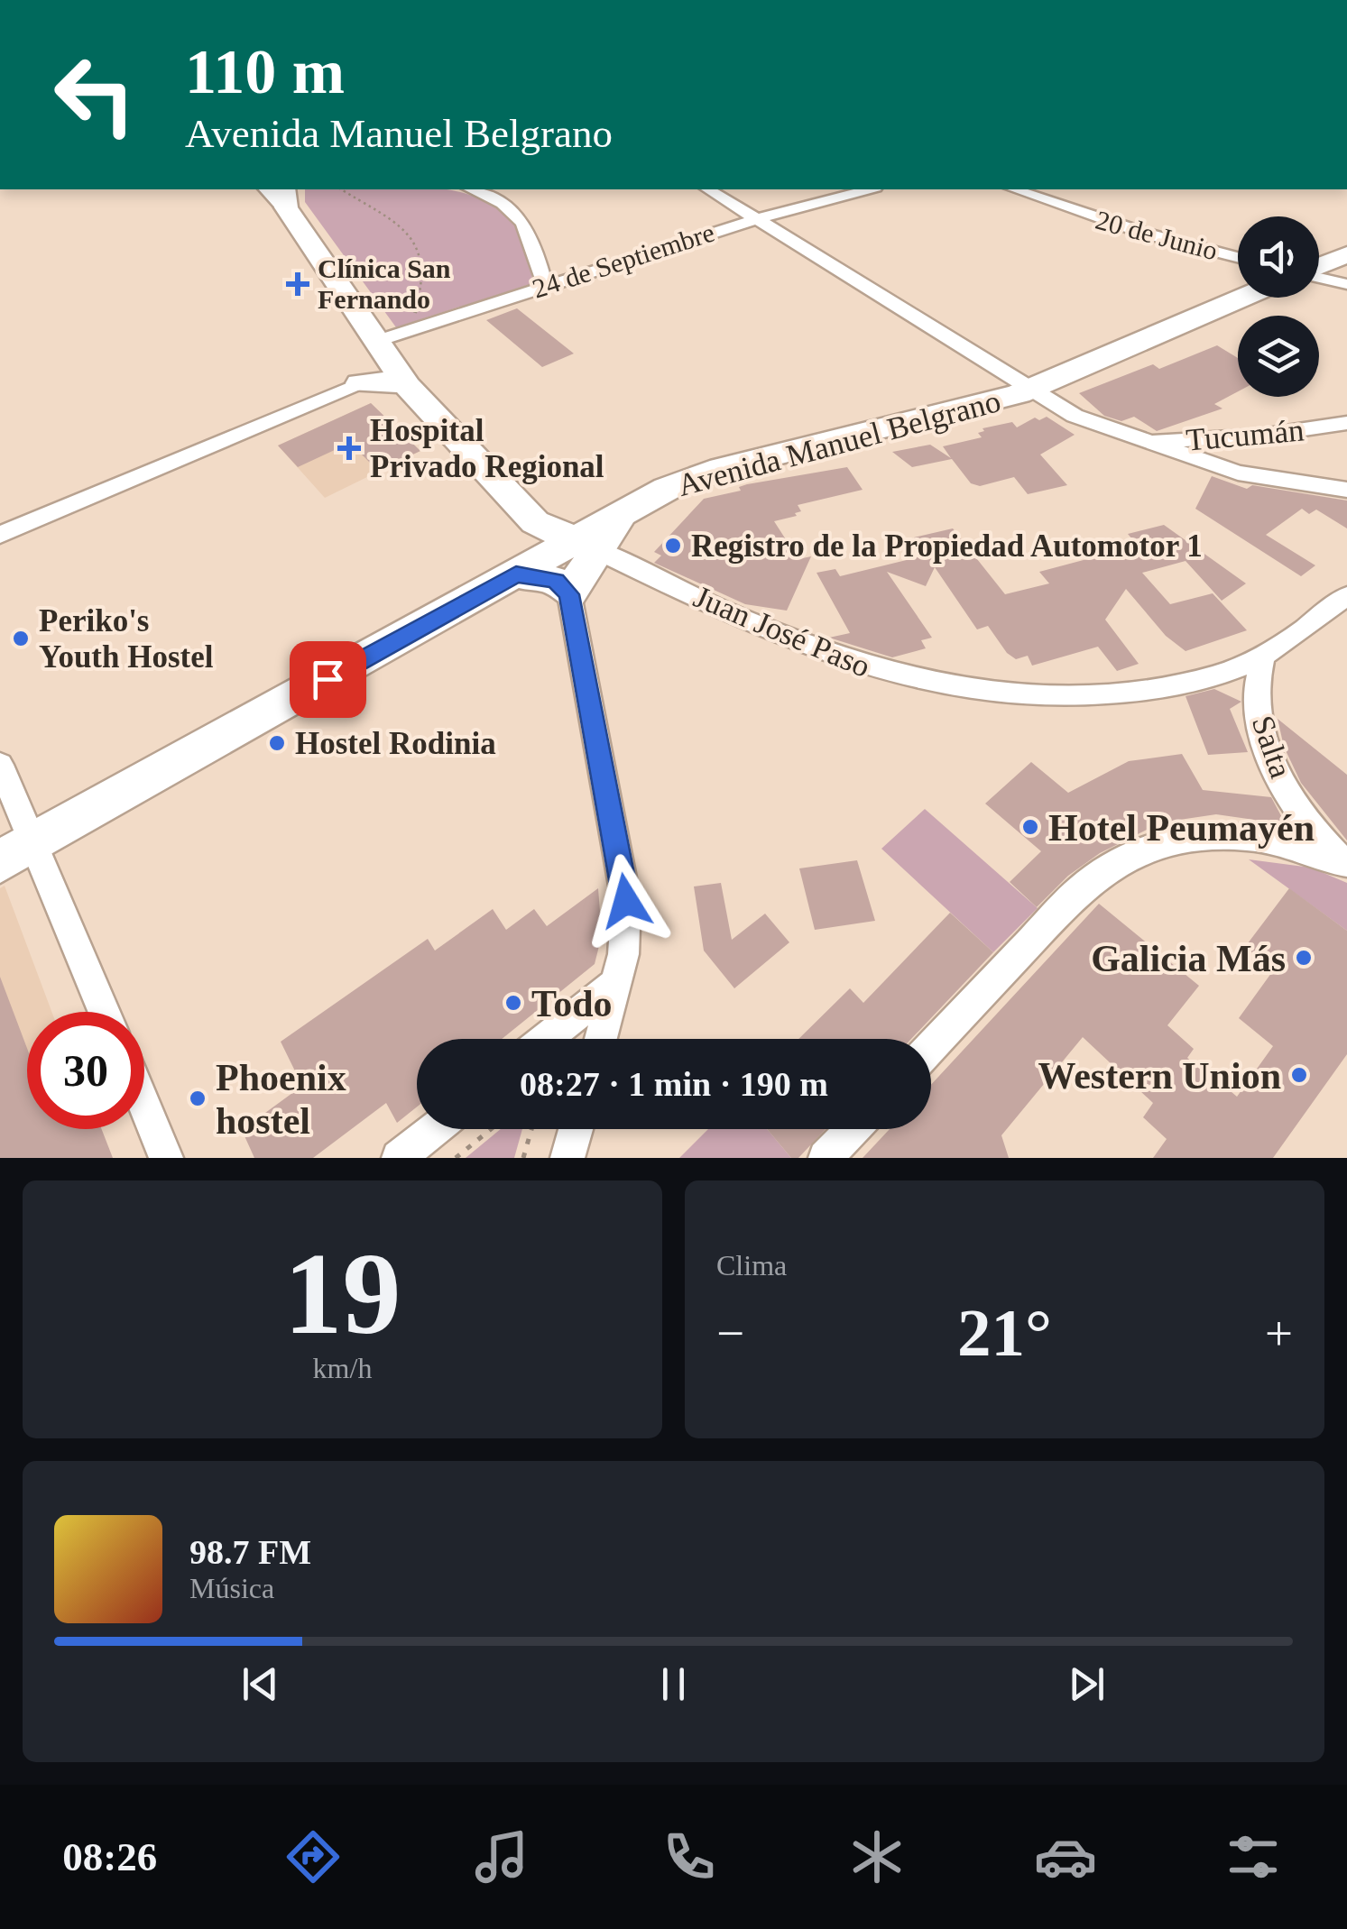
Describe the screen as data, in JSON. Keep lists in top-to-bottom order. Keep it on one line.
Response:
{"streets":{"main road":["Avenida Manuel Belgrano"],"street":["20 de Junio","24 de Septiembre","Tucumán","Juan José Paso","Salta"]},"crossings":[["Avenida Manuel Belgrano","Juan José Paso"],["Juan José Paso","Salta"]],"places":{"health":["Clínica San Fernando","Hospital Privado Regional"],"other":["Registro de la Propiedad Automotor 1","Periko's Youth Hostel","Hostel Rodinia","Hotel Peumayén","Galicia Más","Todo","Western Union","Phoenix hostel"]},"page":{"turn":["110 m","Avenida Manuel Belgrano"],"limit":"30","trip":"08:27 · 1 min · 190 m","tile":[["19","km/h"],"Clima"],"heat":["−","21°","+"],"song":["98.7 FM","Música"],"tabs":"08:26"}}
